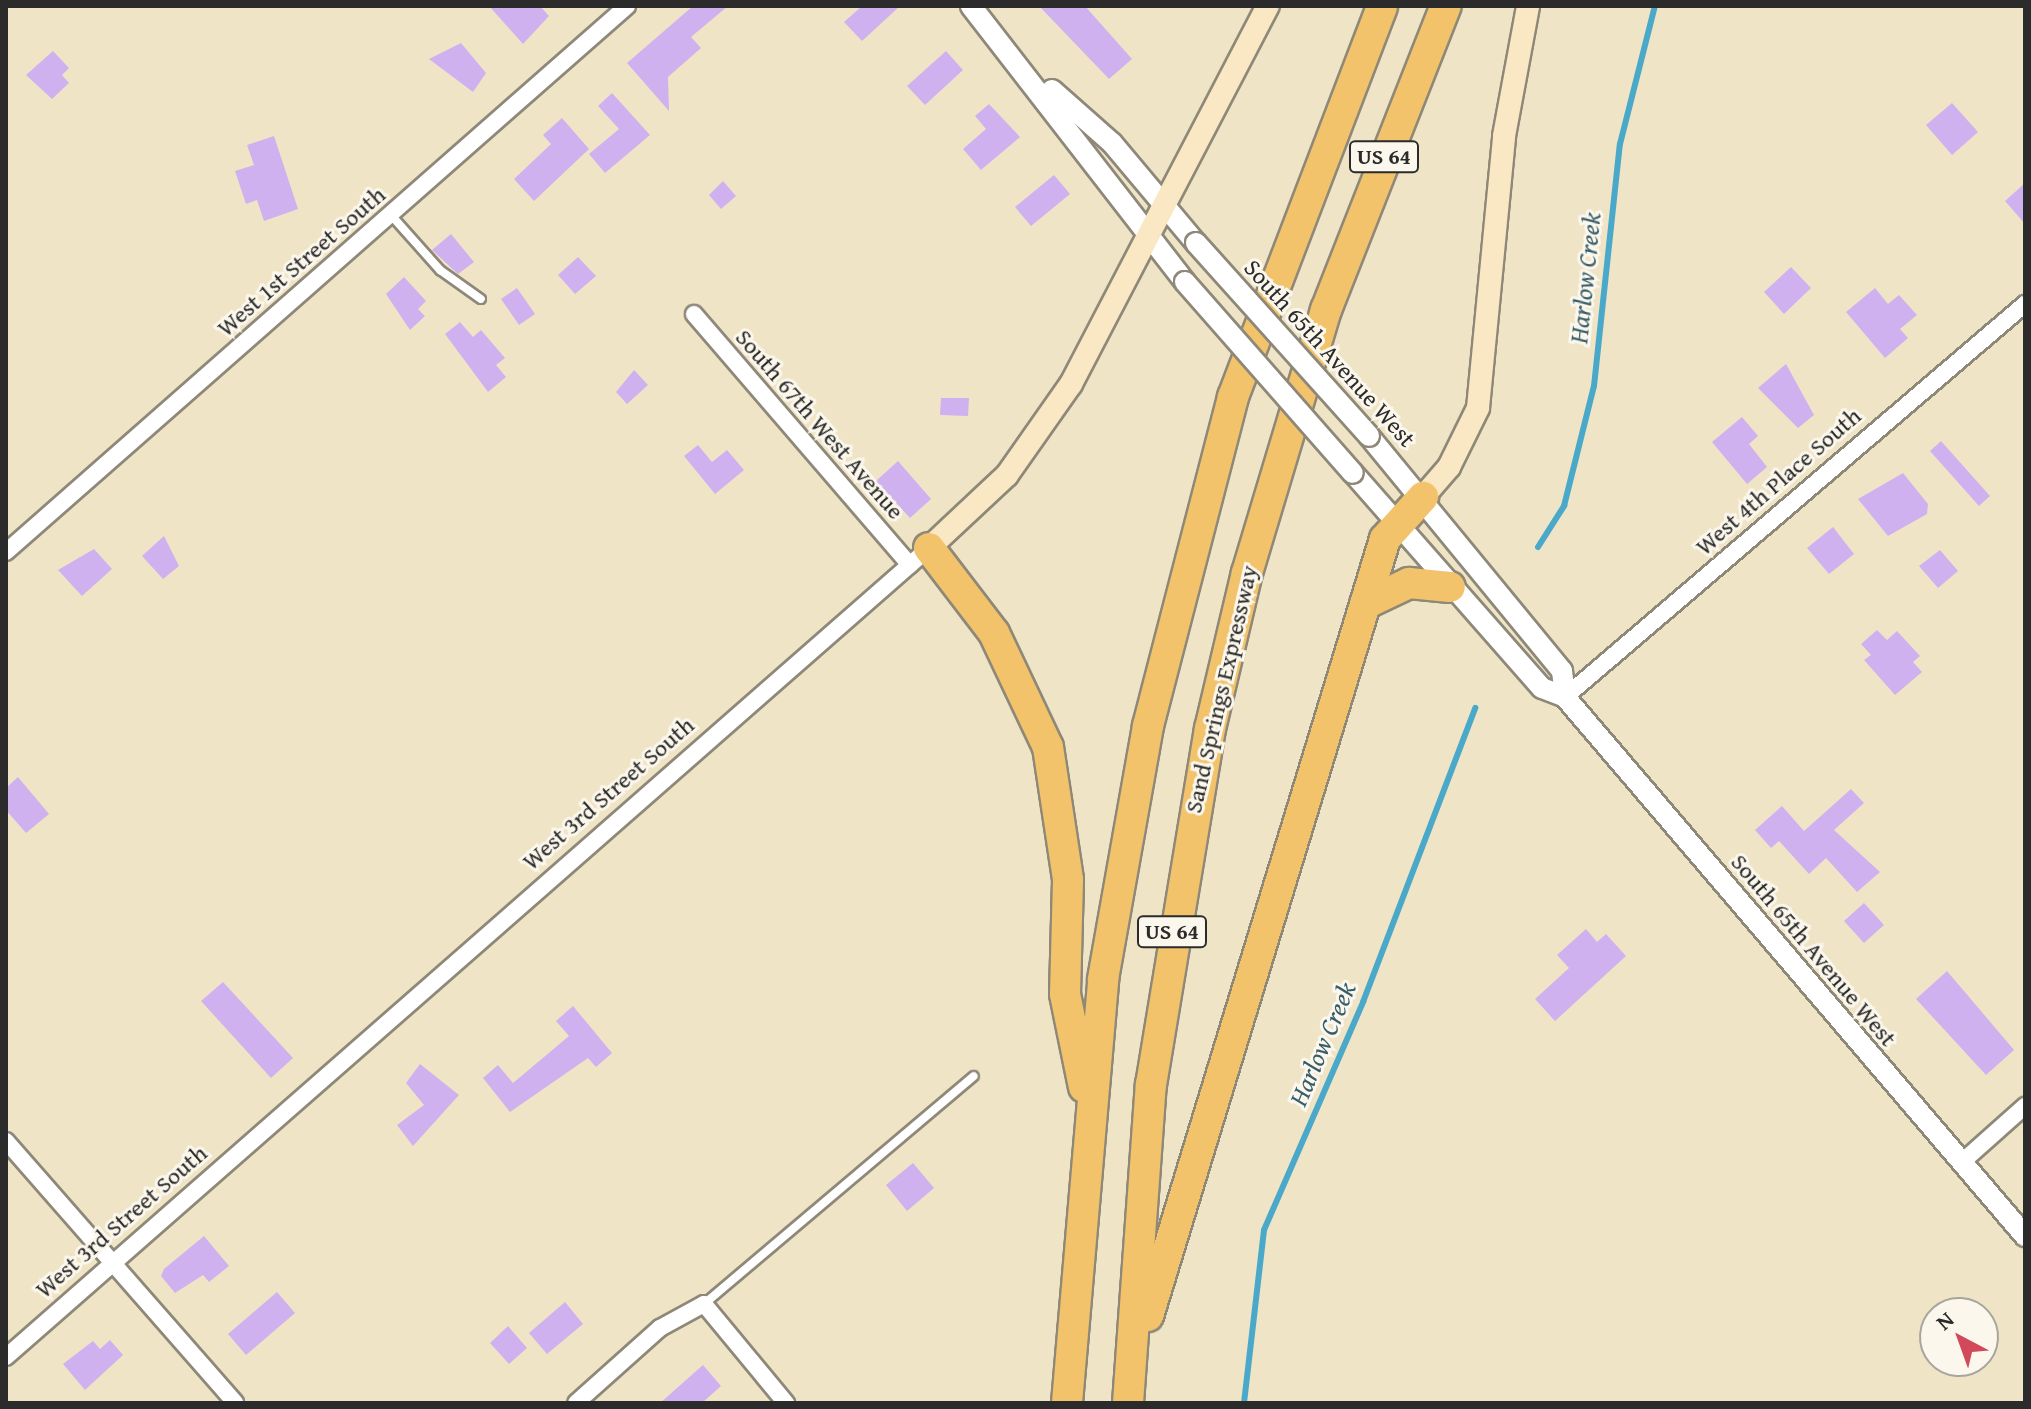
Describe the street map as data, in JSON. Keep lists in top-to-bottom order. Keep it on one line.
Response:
{"streets":{"highway":["US 64","Sand Springs Expressway"],"main road":["West 3rd Street South"],"street":["West 1st Street South","South 65th Avenue West","South 67th West Avenue","West 4th Place South"]},"crossings":[["South 65th Avenue West","West 4th Place South"],["South 65th Avenue West","West 3rd Street South"],["South 67th West Avenue","West 3rd Street South"]],"water":["Harlow Creek"],"north":"top left"}
